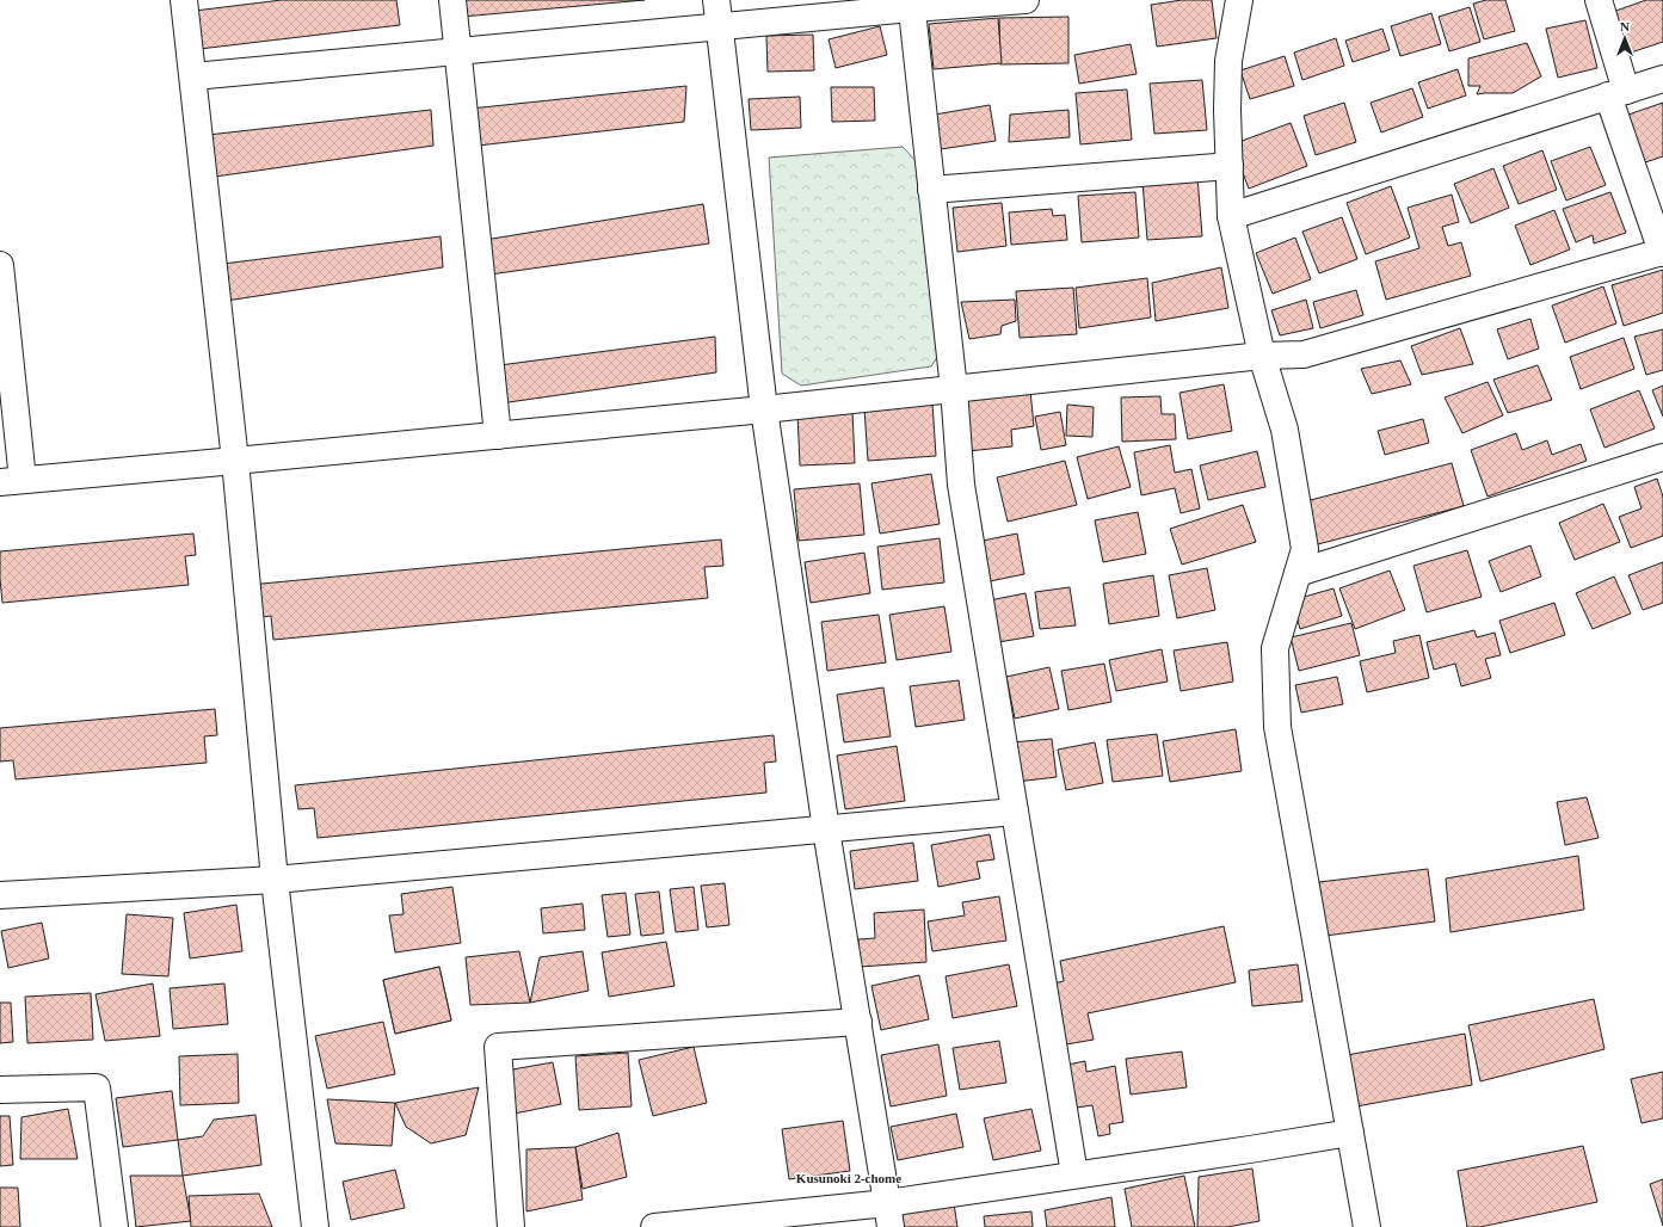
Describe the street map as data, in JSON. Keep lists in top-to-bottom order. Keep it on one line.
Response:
{"districts":["Kusunoki 2-chome"],"north":"top"}
